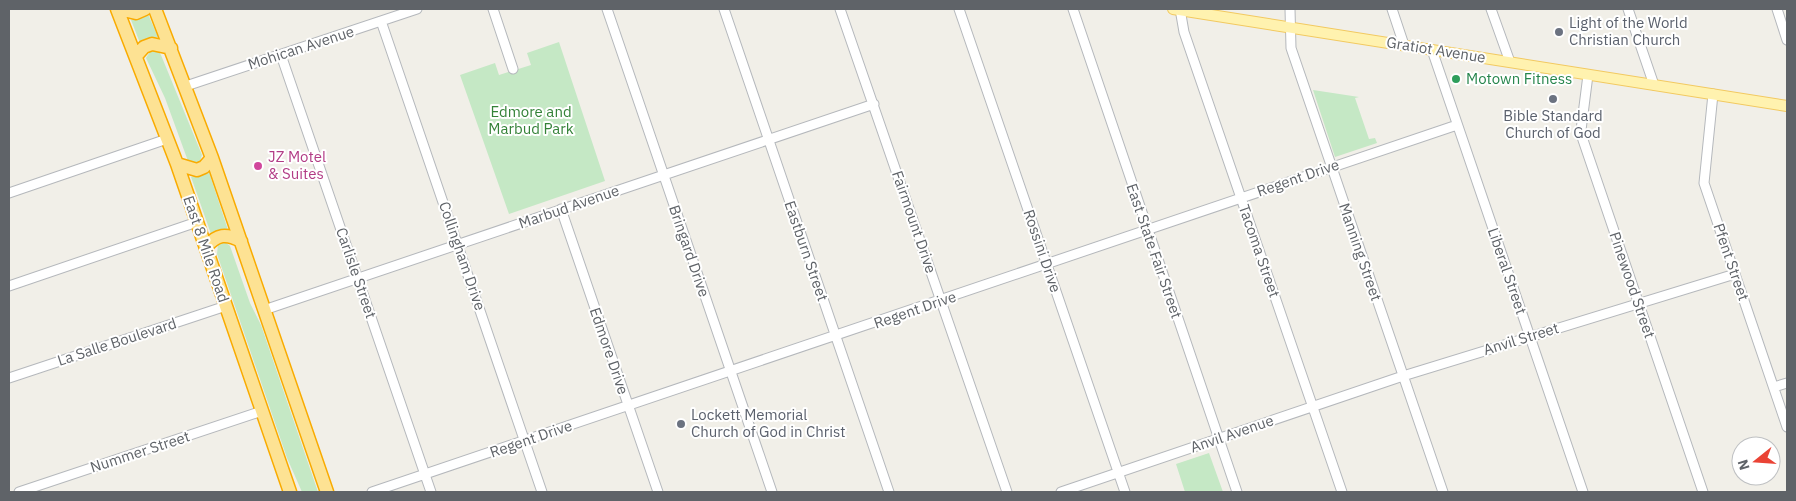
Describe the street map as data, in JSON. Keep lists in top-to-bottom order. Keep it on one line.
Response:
{"streets":{"highway":["East 8 Mile Road"],"main road":["Gratiot Avenue"],"street":["Mohican Avenue","Regent Drive","Marbud Avenue","Fairmount Drive","Bringard Drive","Eastburn Street","Rossini Drive","East State Fair Street","Tacoma Street","Manning Street","Collingham Drive","Pfent Street","Liberal Street","Carlisle Street","Pinewood Street","Anvil Street","La Salle Boulevard","Edmore Drive","Anvil Avenue","Nummer Street"]},"crossings":[["Mohican Avenue","Collingham Drive"],["Mohican Avenue","Carlisle Street"],["Gratiot Avenue","Tacoma Street"],["Gratiot Avenue","Manning Street"],["Gratiot Avenue","Pfent Street"],["Gratiot Avenue","Liberal Street"],["Gratiot Avenue","Pinewood Street"],["Regent Drive","Fairmount Drive"],["Regent Drive","Bringard Drive"],["Regent Drive","Eastburn Street"],["Regent Drive","Rossini Drive"],["Regent Drive","East State Fair Street"],["Regent Drive","Tacoma Street"],["Regent Drive","Manning Street"],["Regent Drive","Collingham Drive"],["Regent Drive","Liberal Street"],["Regent Drive","Carlisle Street"],["Regent Drive","Edmore Drive"],["Marbud Avenue","Fairmount Drive"],["Marbud Avenue","Bringard Drive"],["Marbud Avenue","Eastburn Street"],["Marbud Avenue","Collingham Drive"],["Marbud Avenue","Carlisle Street"],["Marbud Avenue","Edmore Drive"],["East 8 Mile Road","La Salle Boulevard"],["East 8 Mile Road","Nummer Street"],["Rossini Drive","Anvil Avenue"],["East State Fair Street","Anvil Avenue"],["Tacoma Street","Anvil Avenue"],["Manning Street","Anvil Street"],["Manning Street","Anvil Avenue"],["Liberal Street","Anvil Street"],["Pinewood Street","Anvil Street"],["Anvil Street","Anvil Avenue"]],"parks":["Edmore and Marbud Park"],"places":["Light of the World Christian Church","Motown Fitness","Bible Standard Church of God","JZ Motel & Suites","Lockett Memorial Church of God in Christ"],"north":"left"}
